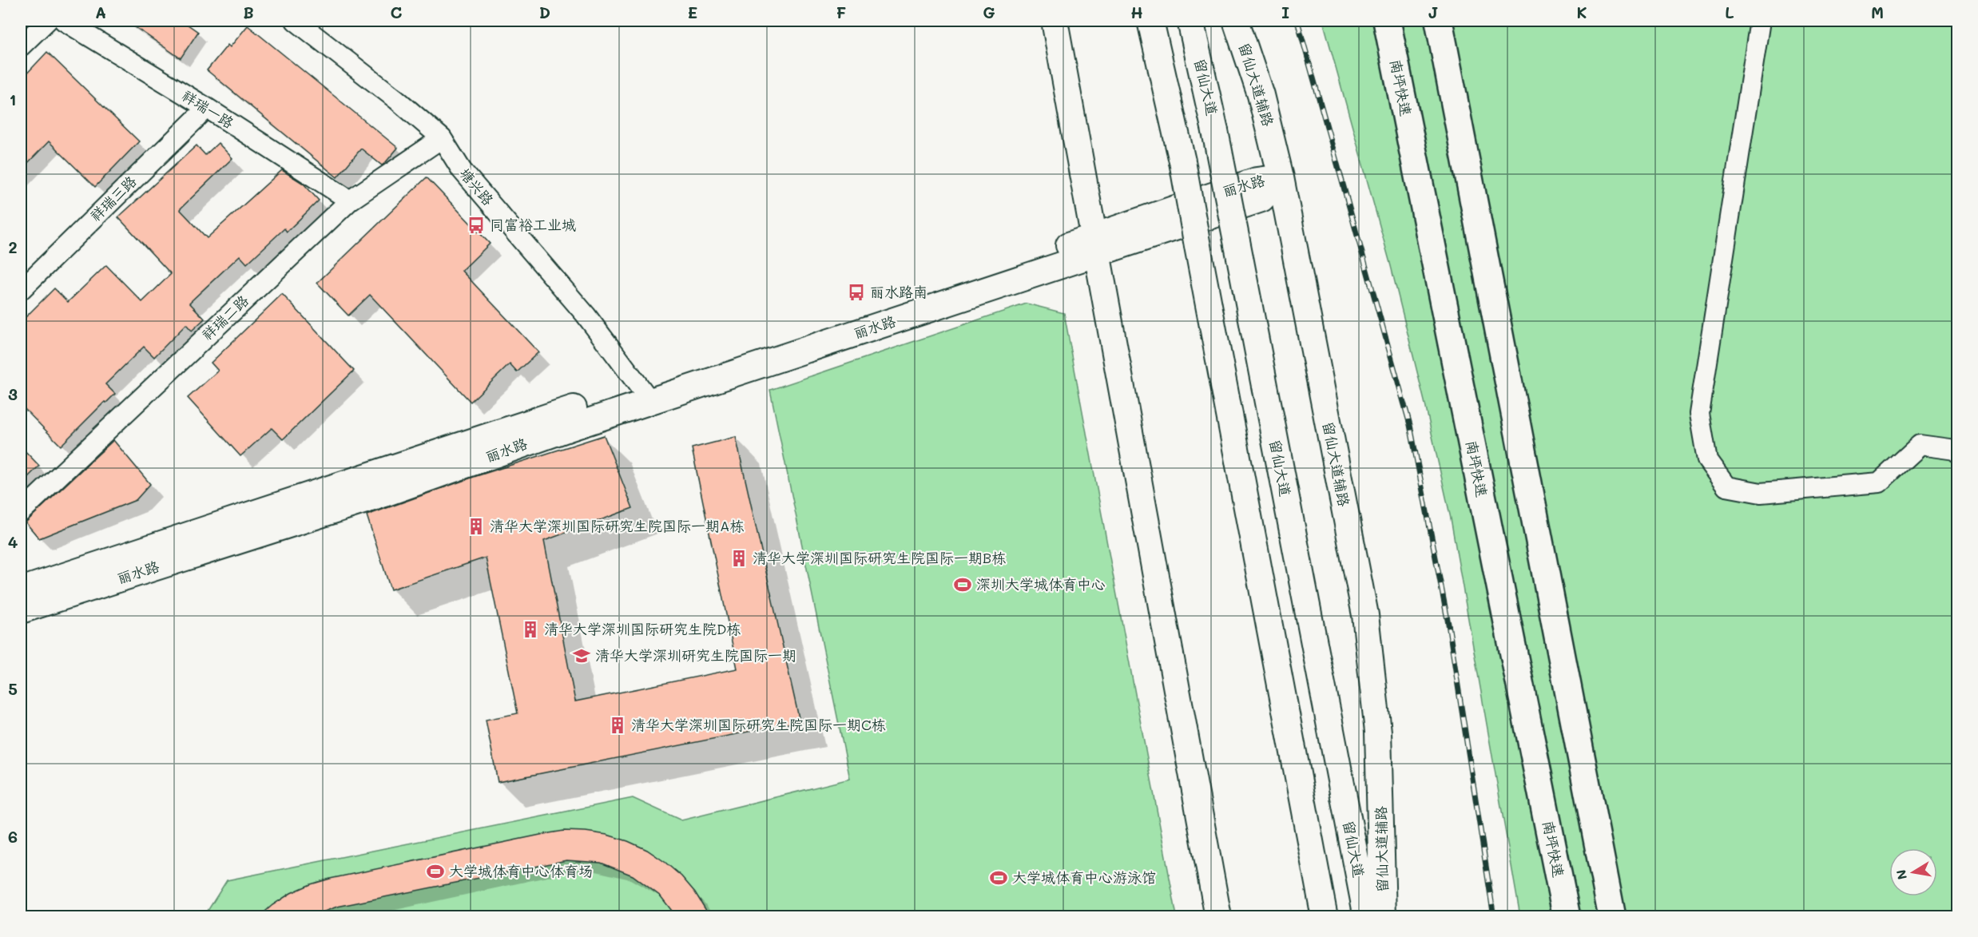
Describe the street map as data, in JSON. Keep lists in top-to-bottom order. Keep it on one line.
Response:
{"streets":{"highway":["南坪快速"],"main road":["留仙大道辅路","留仙大道","丽水路"],"street":["祥瑞一路","塘兴路","祥瑞三路","祥瑞二路"]},"crossings":[["留仙大道辅路","丽水路"],["祥瑞一路","祥瑞三路"],["祥瑞一路","祥瑞二路"],["丽水路","塘兴路"],["塘兴路","祥瑞二路"]],"places":{"bus stop":["同富裕工业城","丽水路南"],"building":["清华大学深圳国际研究生院国际一期A栋","清华大学深圳国际研究生院国际一期B栋","清华大学深圳国际研究生院D栋","清华大学深圳国际研究生院国际一期C栋"],"sports":["深圳大学城体育中心","大学城体育中心体育场","大学城体育中心游泳馆"],"school or university":["清华大学深圳研究生院国际一期"]},"north":"left","grid":{"columns":["A","B","C","D","E","F","G","H","I","J","K","L","M"],"rows":["1","2","3","4","5","6"]}}
